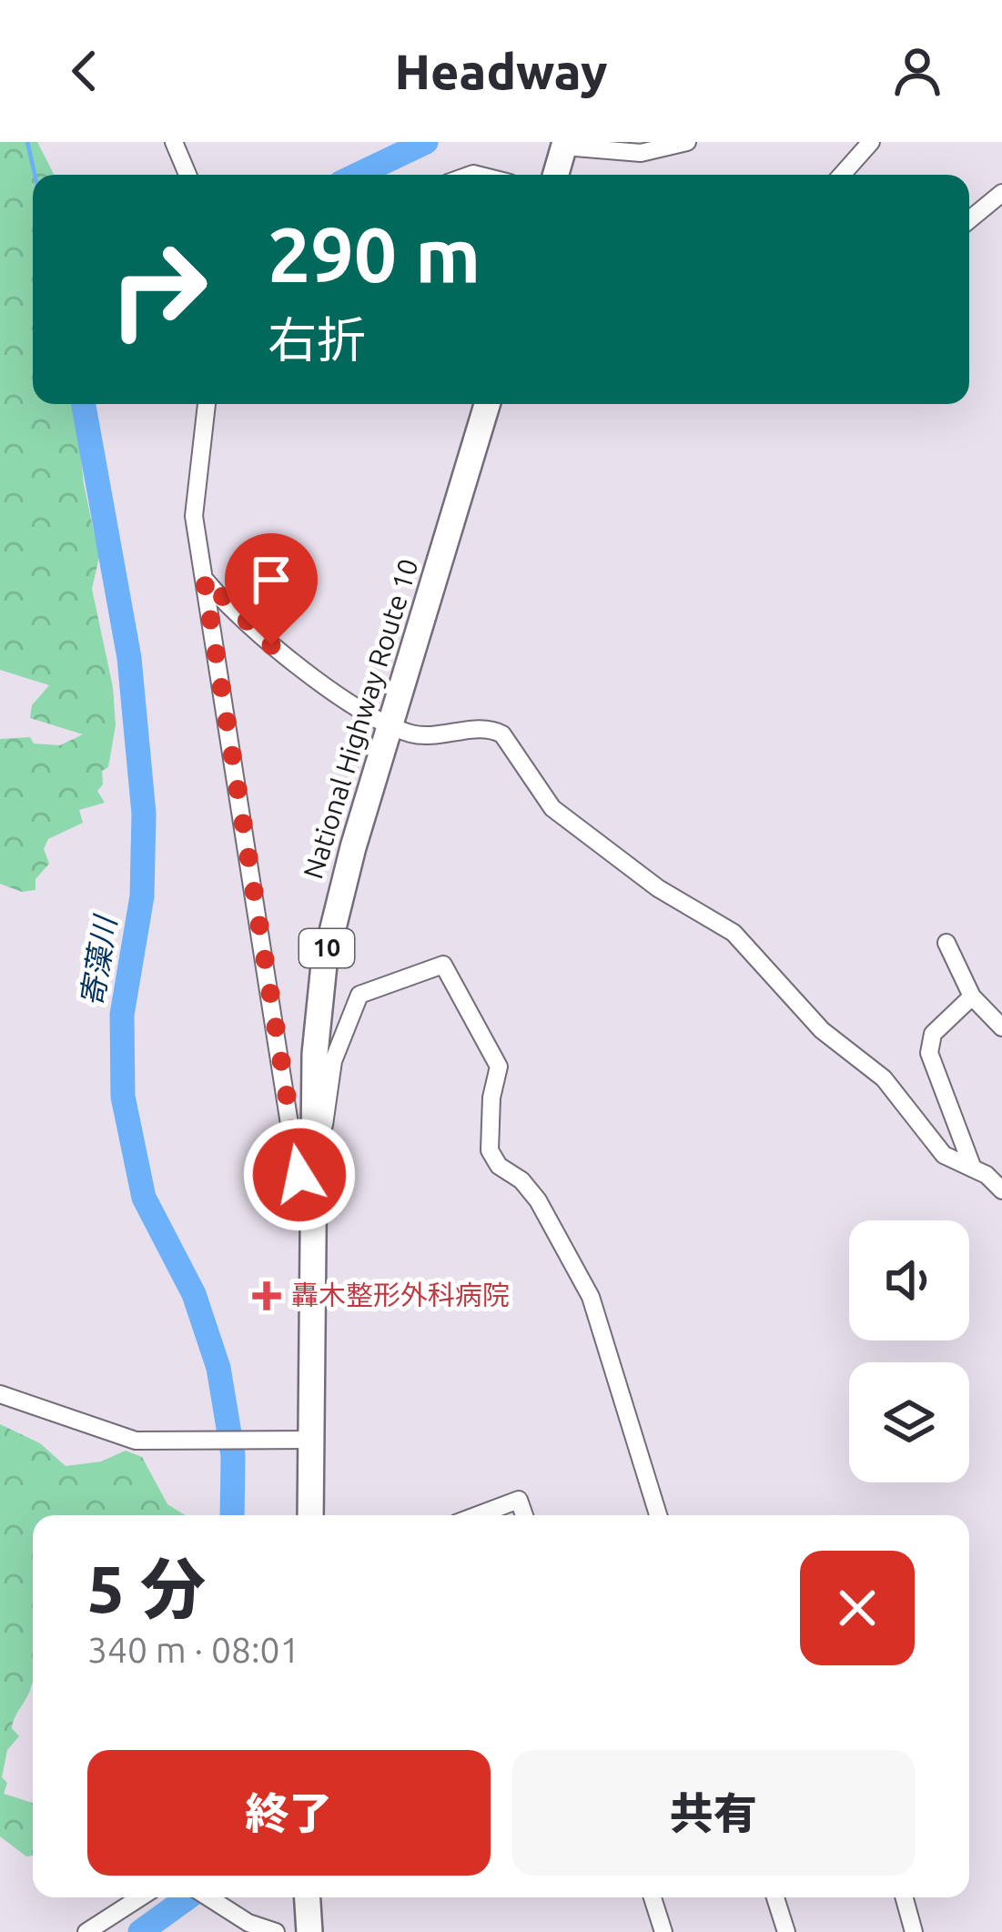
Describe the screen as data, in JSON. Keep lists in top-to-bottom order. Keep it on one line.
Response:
{"streets":{"highway":["National Highway Route 10","10"]},"water":["寄藻川"],"places":{"health":["轟木整形外科病院"]},"page":{"header":"Headway","turn":["290 m","右折"],"heading":["5 分","340 m · 08:01"],"buttons":["終了","共有"]}}
